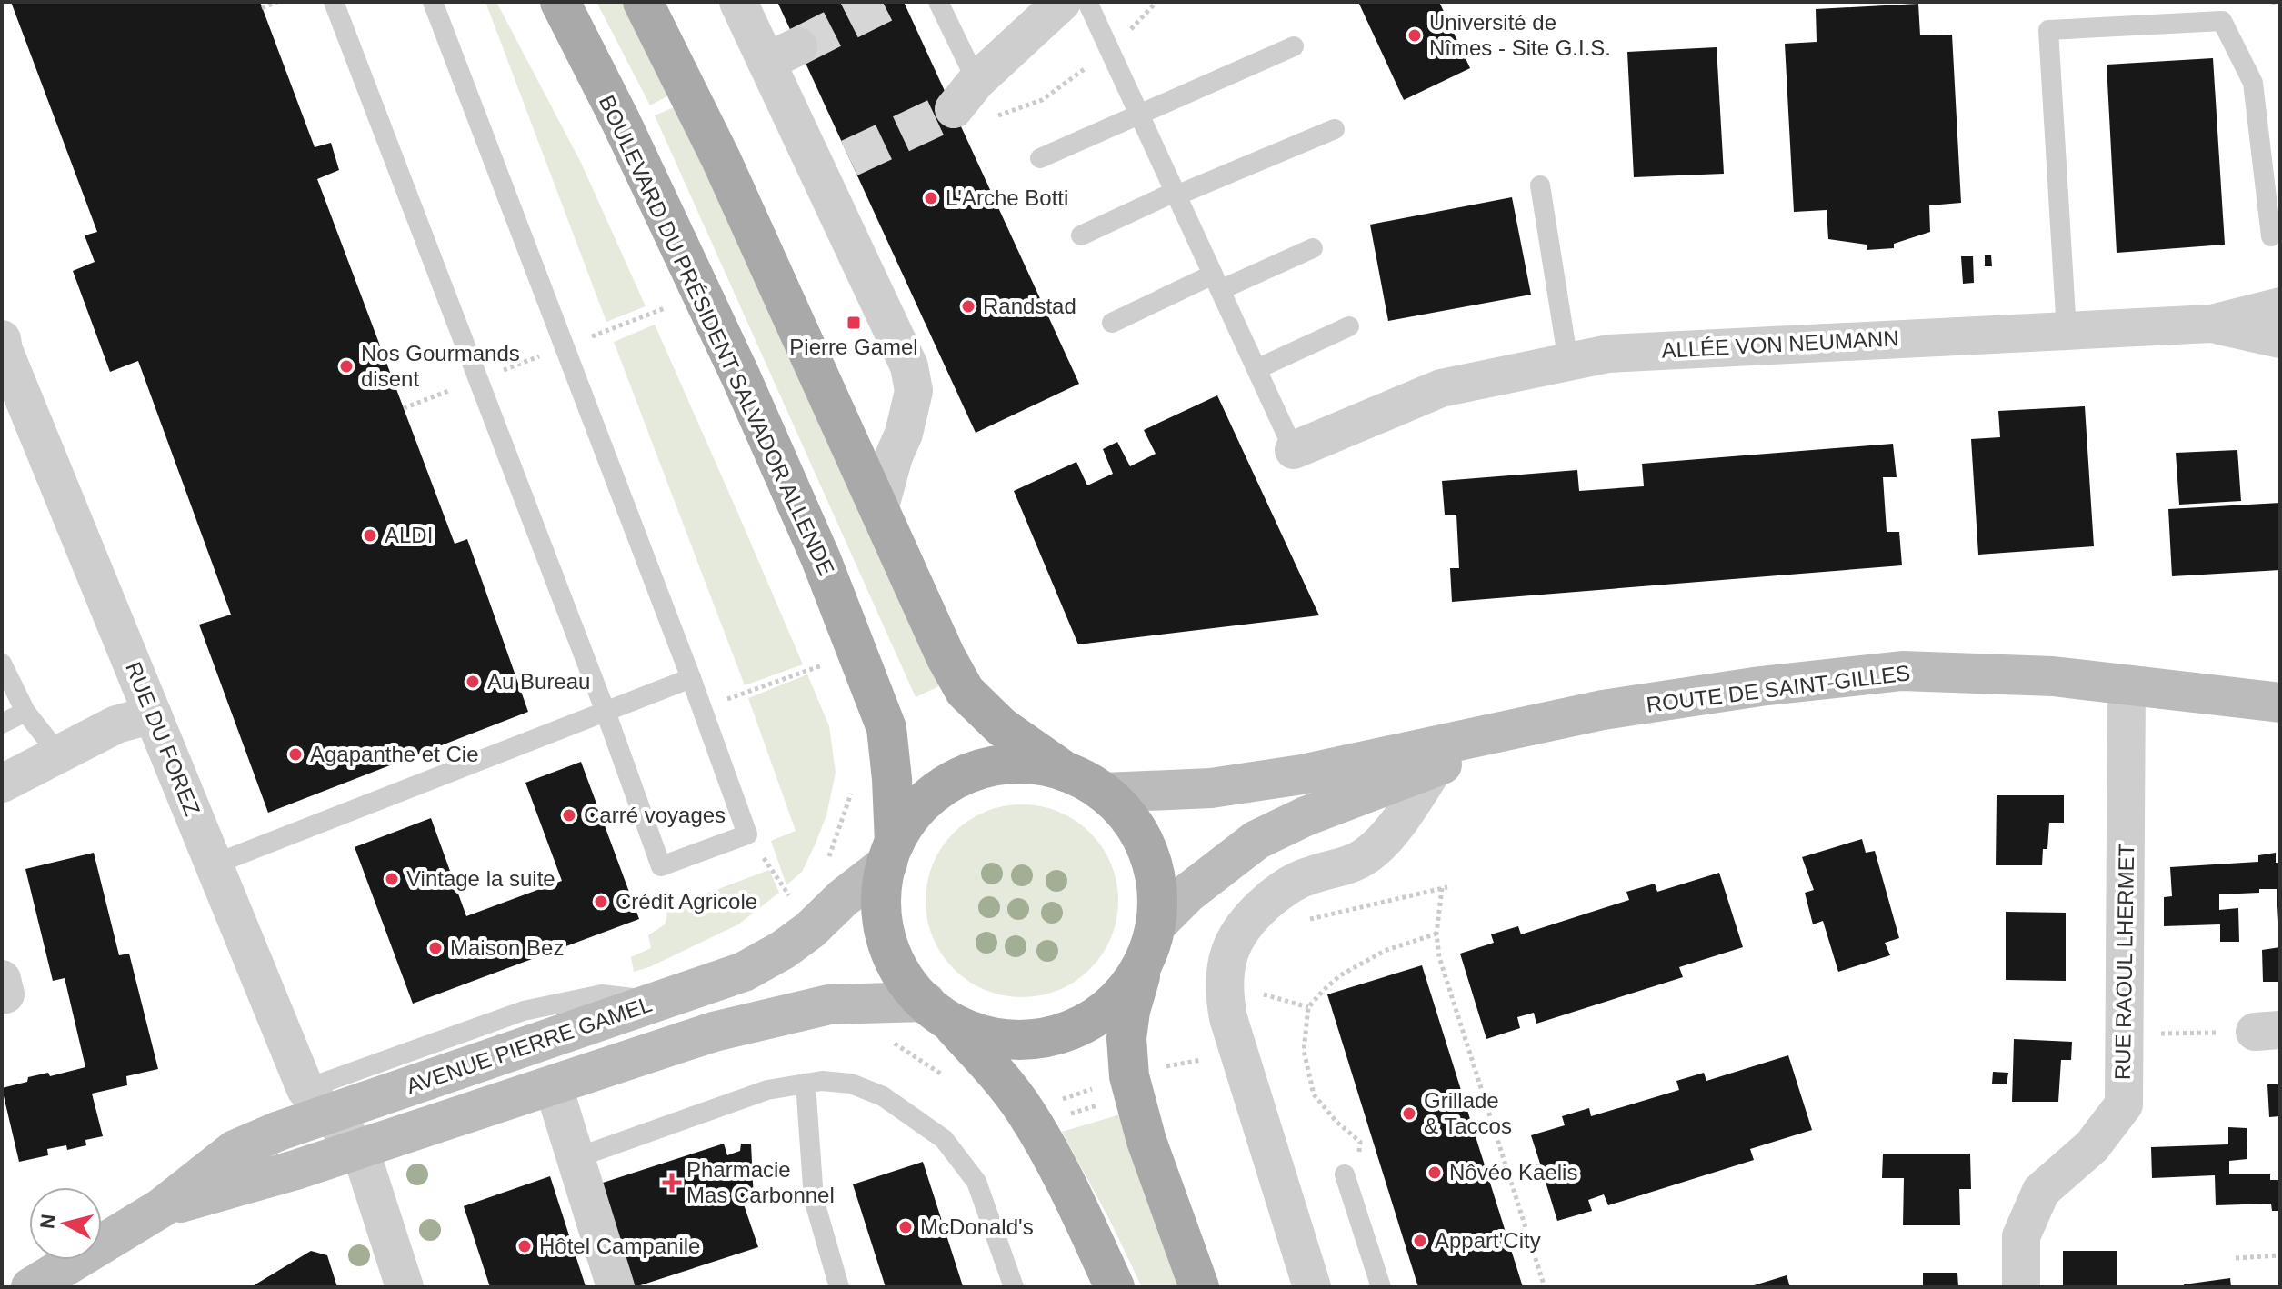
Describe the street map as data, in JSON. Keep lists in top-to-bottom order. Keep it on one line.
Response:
{"streets":{"main road":["BOULEVARD DU PRÉSIDENT SALVADOR ALLENDE","ROUTE DE SAINT-GILLES","AVENUE PIERRE GAMEL"],"street":["ALLÉE VON NEUMANN","RUE DU FOREZ","RUE RAOUL LHERMET"]},"crossings":[["BOULEVARD DU PRÉSIDENT SALVADOR ALLENDE","AVENUE PIERRE GAMEL"],["ROUTE DE SAINT-GILLES","RUE RAOUL LHERMET"],["RUE DU FOREZ","AVENUE PIERRE GAMEL"]],"places":{"other":["Université de Nîmes - Site G.I.S.","L'Arche Botti","Randstad","Nos Gourmands disent","ALDI","Au Bureau","Agapanthe et Cie","Carré voyages","Vintage la suite","Crédit Agricole","Maison Bez","Grillade & Taccos","Nôvéo Kaelis","McDonald's","Appart'City","Hôtel Campanile"],"transit":["Pierre Gamel"],"health":["Pharmacie Mas Carbonnel"]},"north":"left"}
